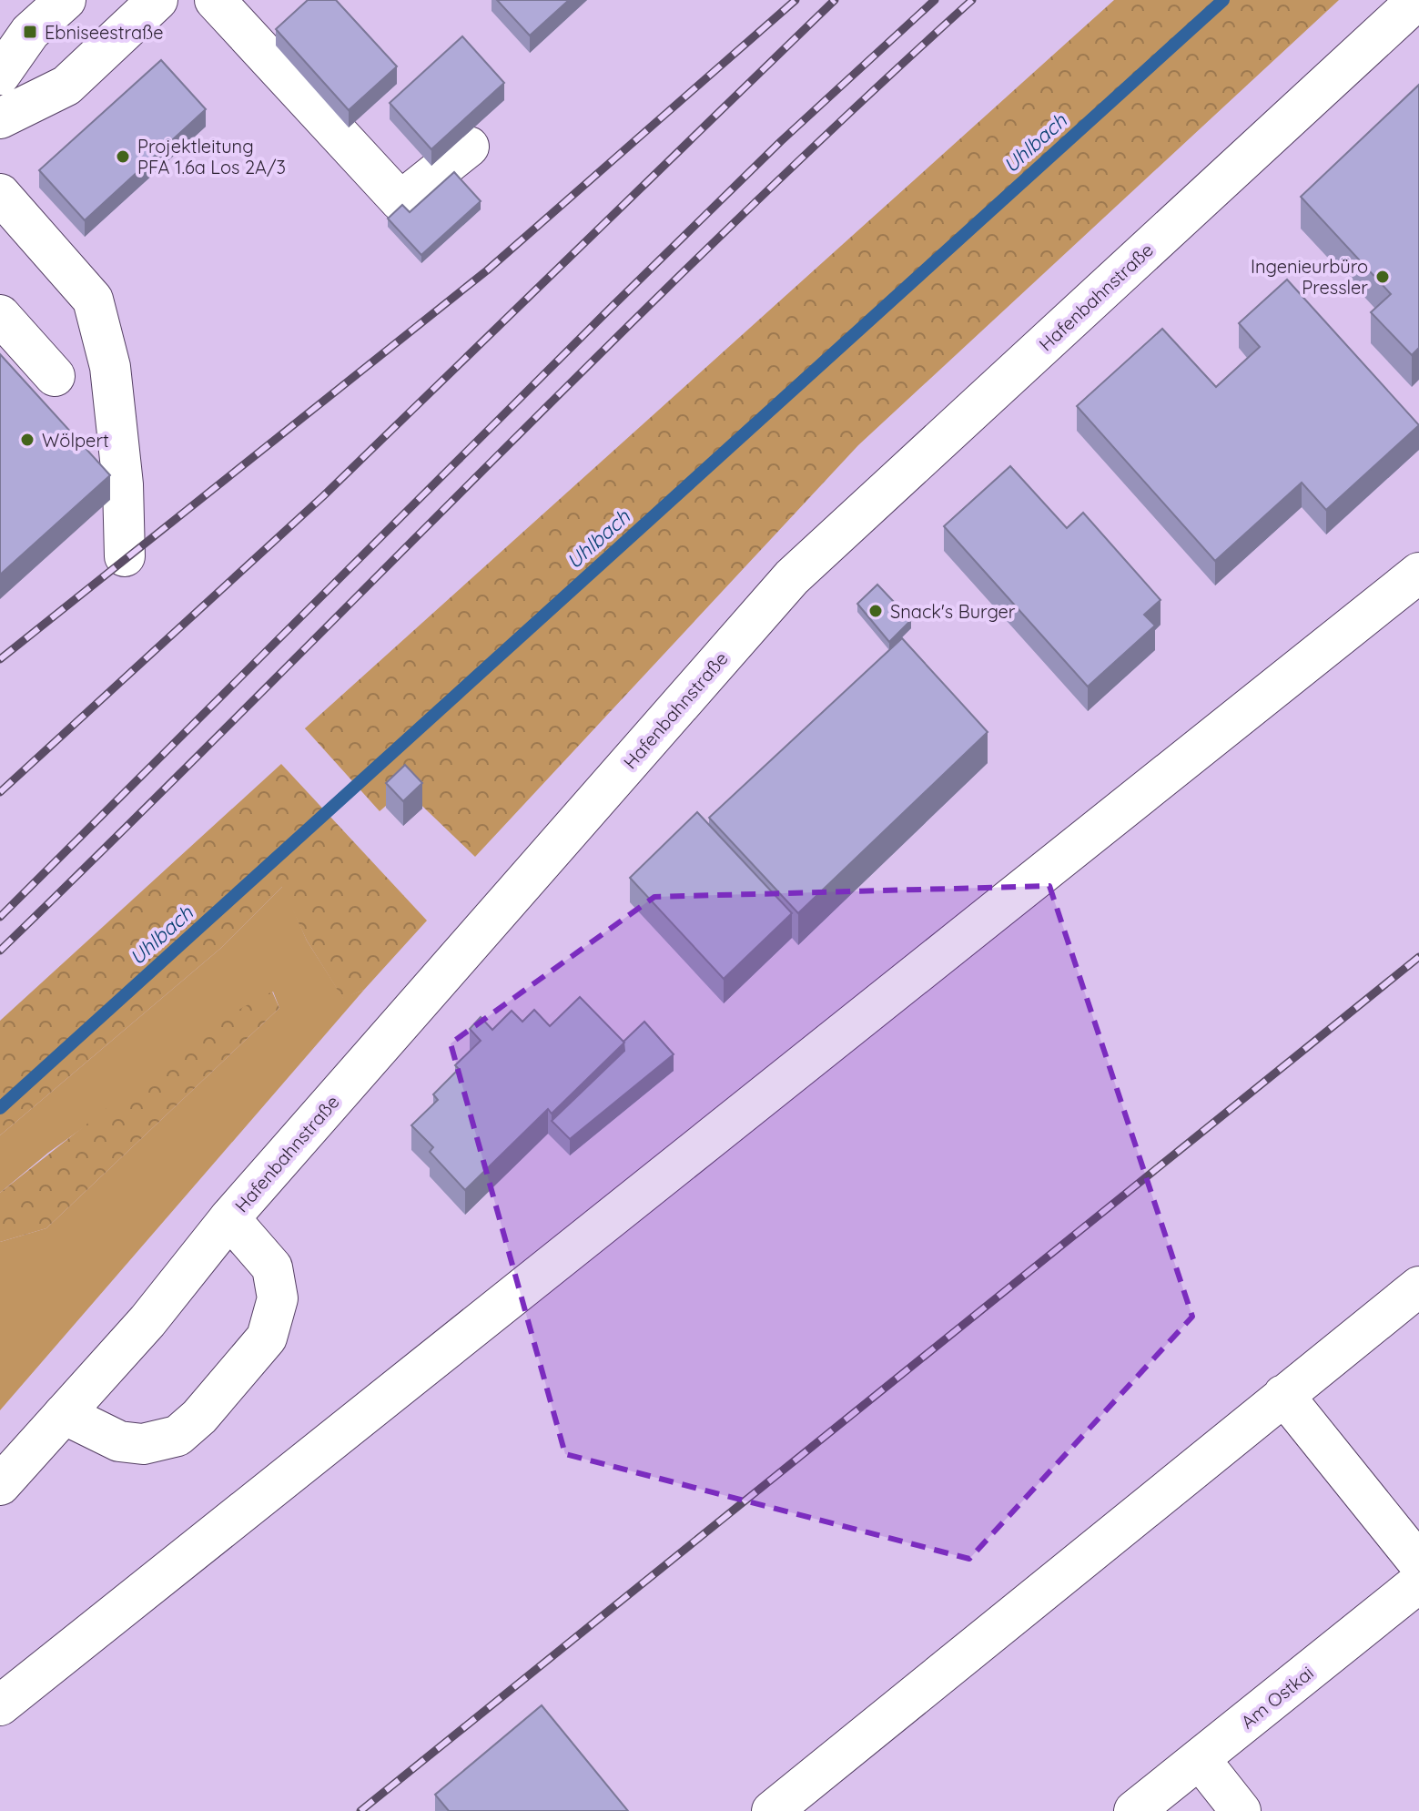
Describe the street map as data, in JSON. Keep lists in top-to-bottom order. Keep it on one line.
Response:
{"streets":{"main road":["Hafenbahnstraße","Am Ostkai"]},"water":["Uhlbach"],"places":{"transit":["Ebniseestraße"],"other":["Projektleitung PFA 1.6a Los 2A/3","Ingenieurbüro Pressler","Wölpert","Snack's Burger"]}}
